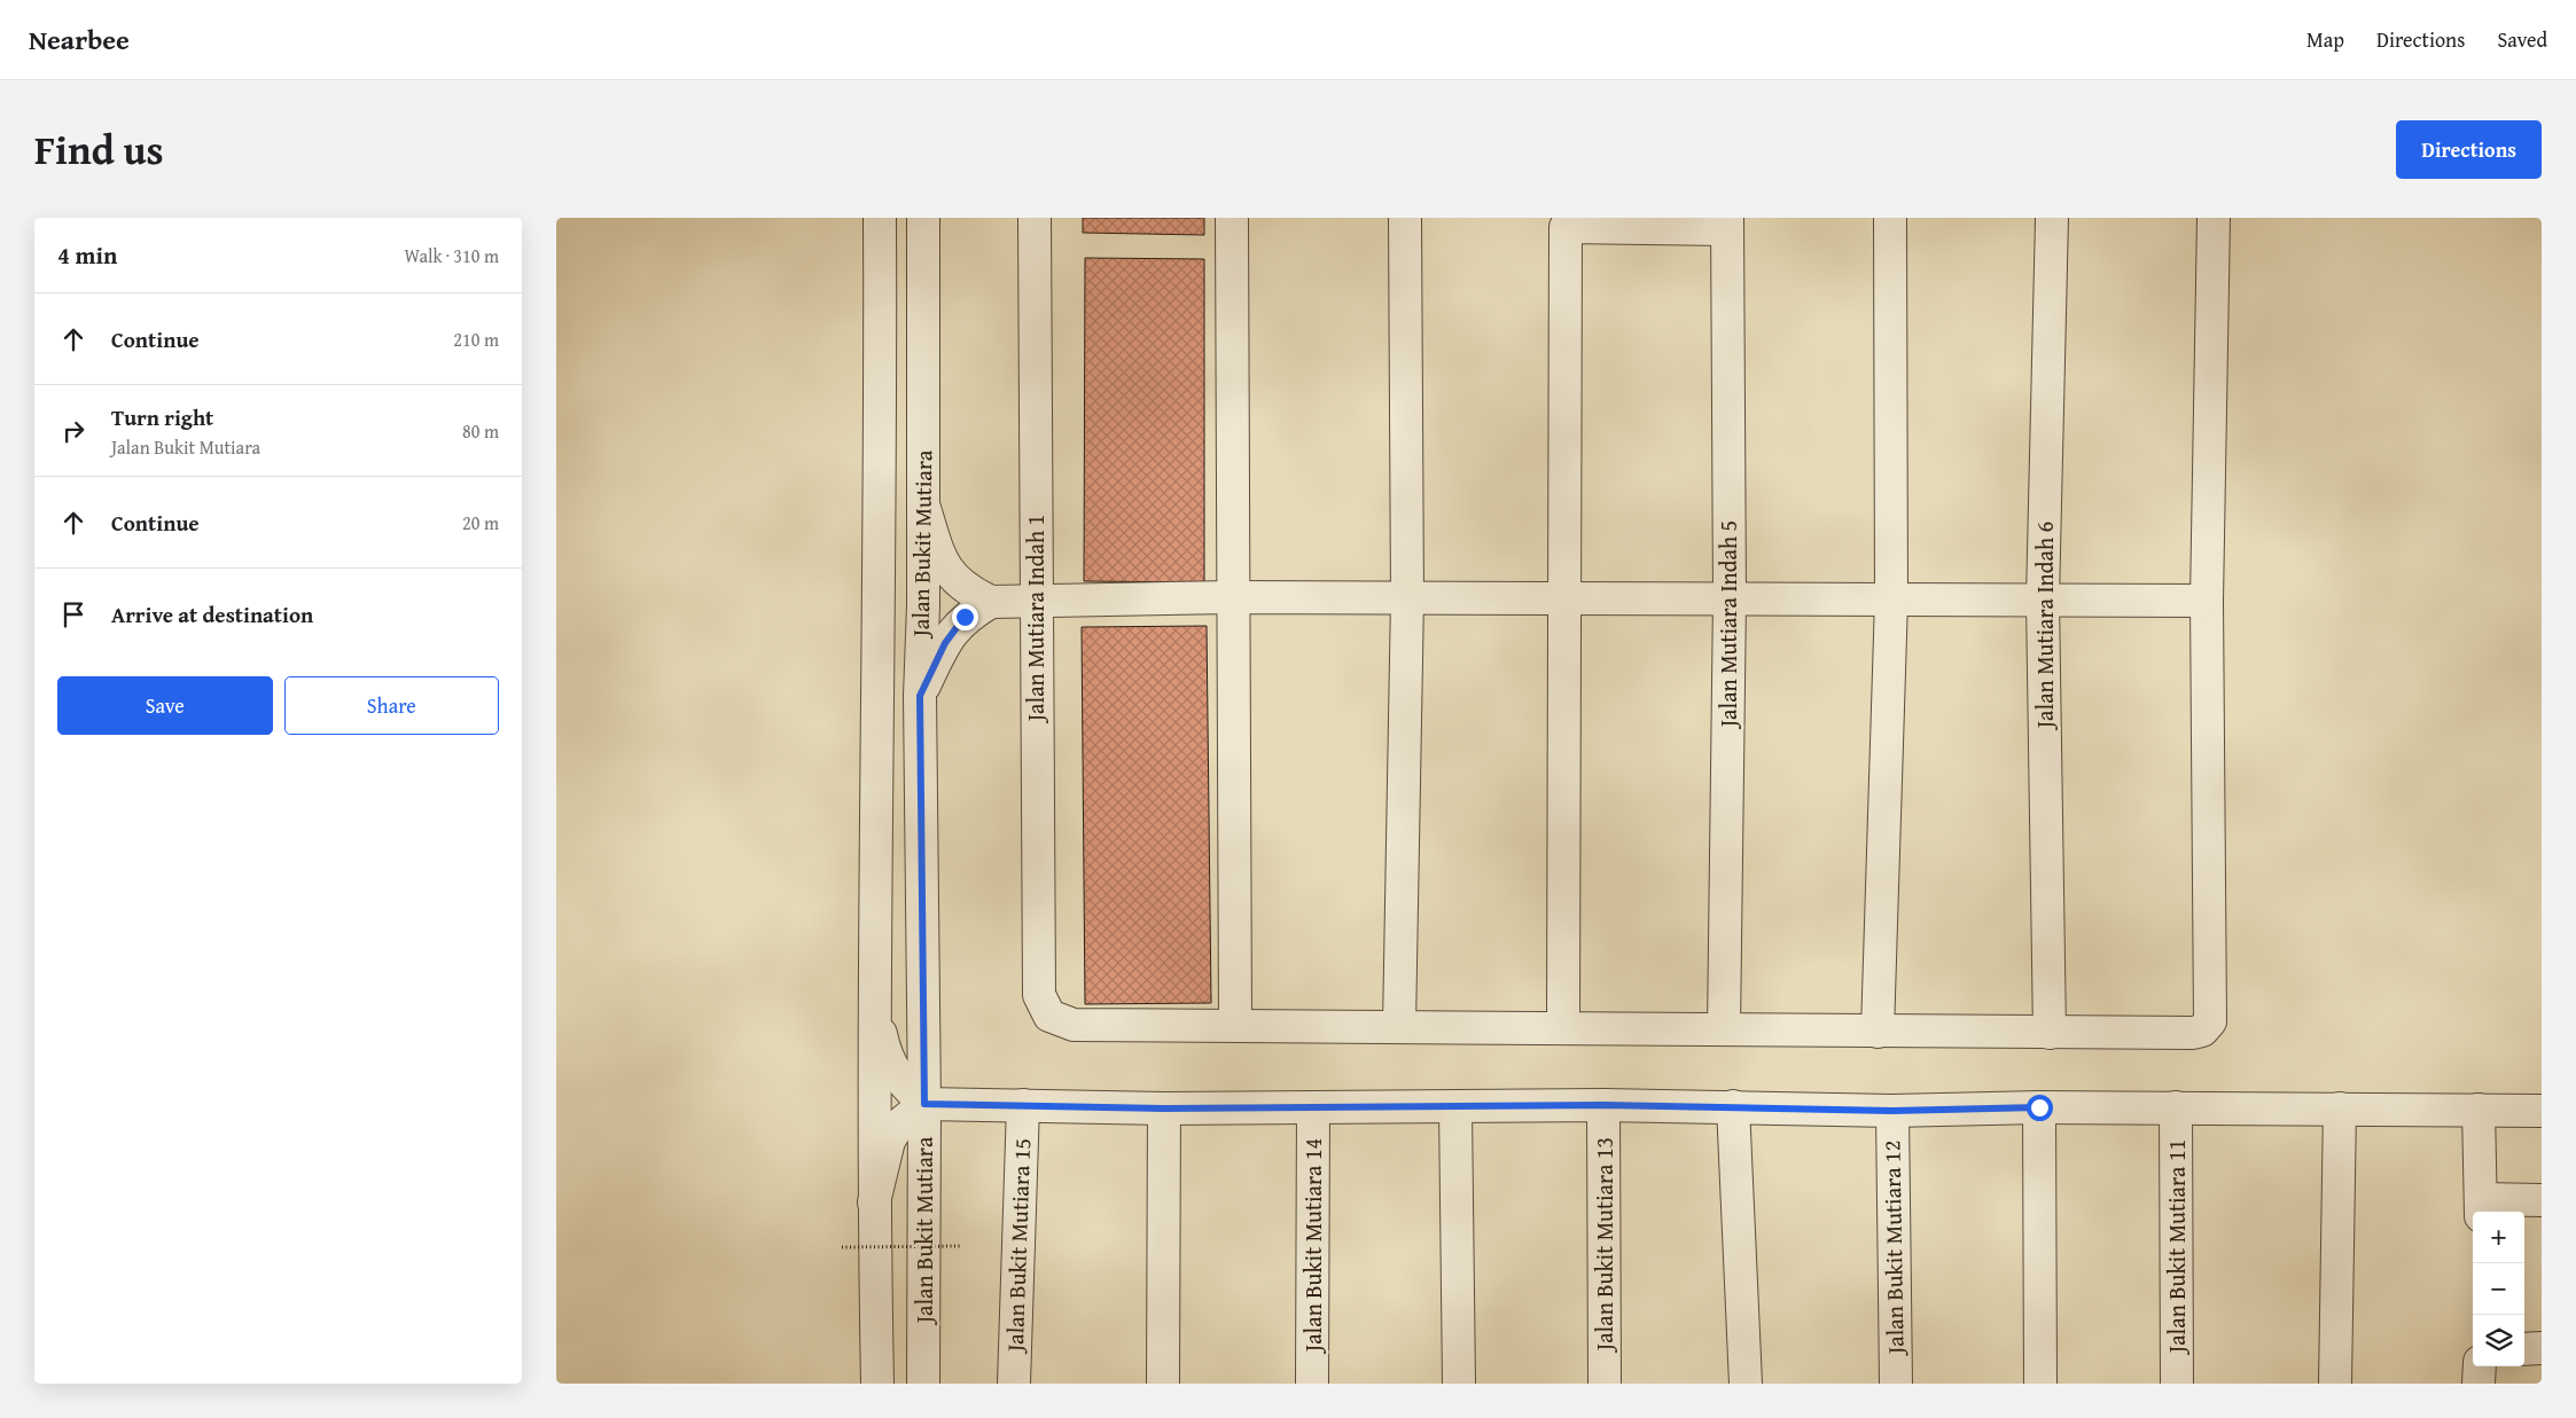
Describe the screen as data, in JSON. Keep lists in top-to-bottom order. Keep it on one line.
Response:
{"streets":{"street":["Jalan Bukit Mutiara","Jalan Mutiara Indah 1","Jalan Mutiara Indah 5","Jalan Mutiara Indah 6","Jalan Bukit Mutiara 13","Jalan Bukit Mutiara 15","Jalan Bukit Mutiara 14","Jalan Bukit Mutiara 11","Jalan Bukit Mutiara 12"]},"page":{"header":"Nearbee","nav":["Map","Directions","Saved"],"title":"Find us","buttons":["Directions",["Save","Share"]],"heading":["4 min","Walk · 310 m"],"list":[["Continue","210 m"],["Turn right","Jalan Bukit Mutiara","80 m"],["Continue","20 m"],"Arrive at destination"],"map_buttons":["+","−"]}}
